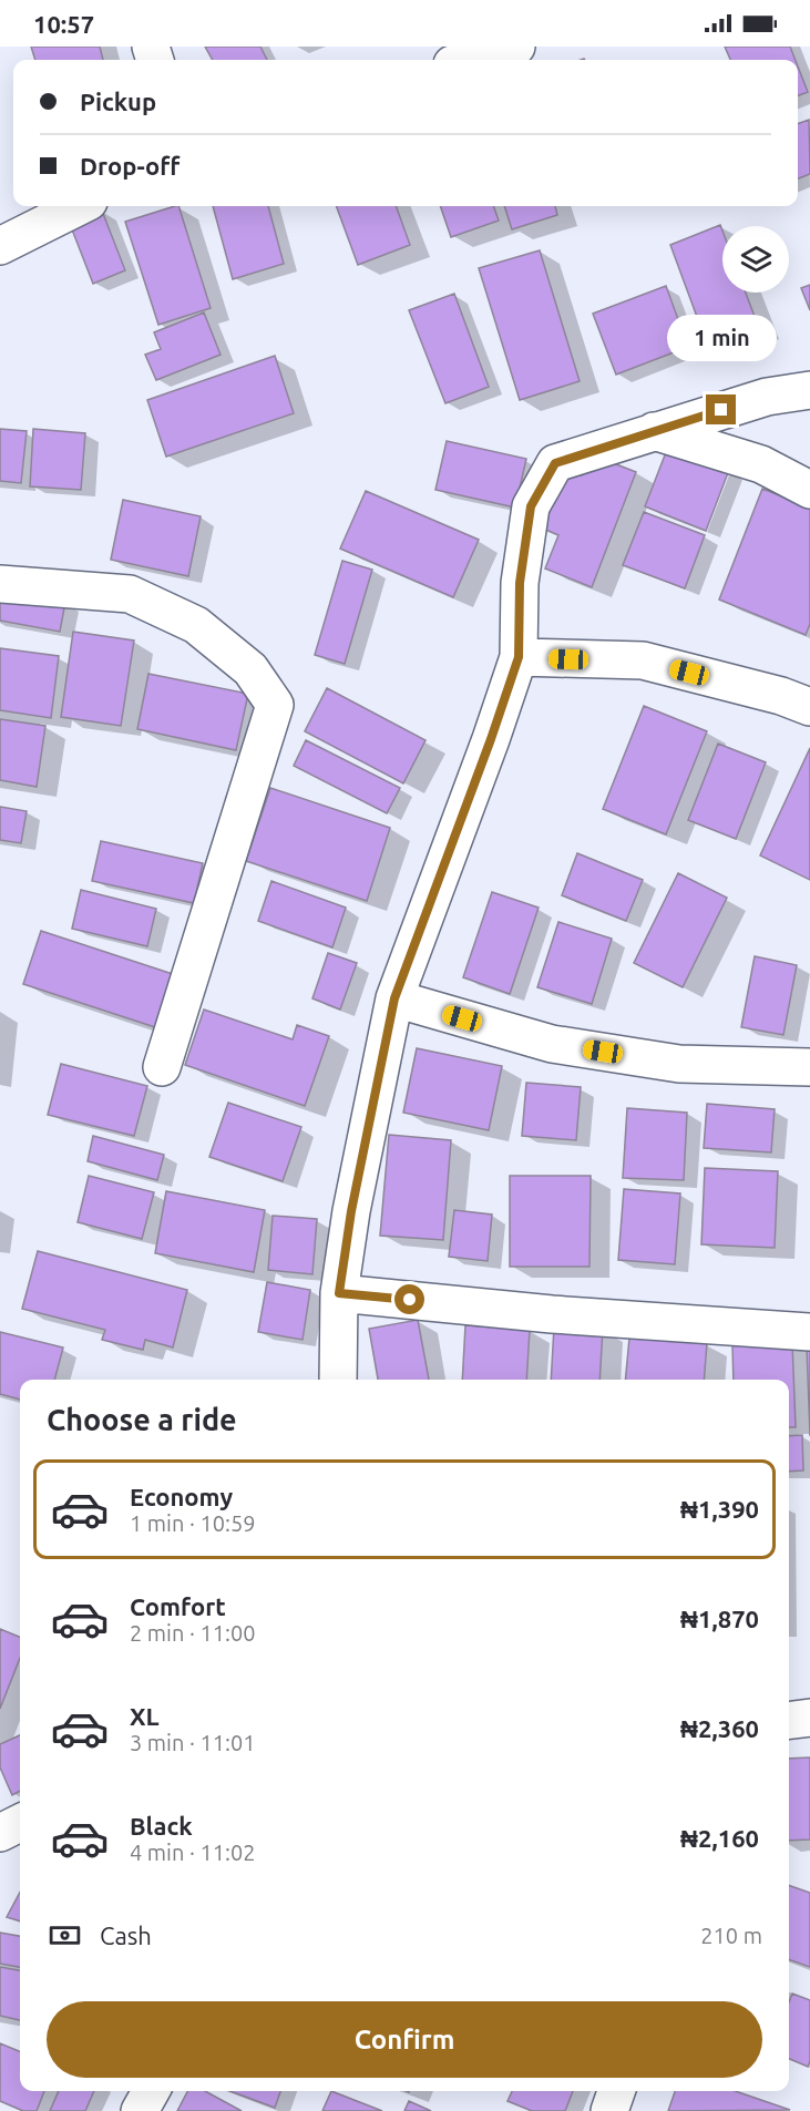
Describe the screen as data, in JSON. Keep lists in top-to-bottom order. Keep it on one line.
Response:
{"page":{"status":"10:57","banner":["Pickup","Drop-off"],"bubble":"1 min","heading":"Choose a ride","list":[{"name":"Economy","note":"1 min · 10:59","value":"₦1,390"},{"name":"Comfort","note":"2 min · 11:00","value":"₦1,870"},{"name":"XL","note":"3 min · 11:01","value":"₦2,360"},{"name":"Black","note":"4 min · 11:02","value":"₦2,160"}],"pay":["Cash","210 m"],"buttons":"Confirm"}}
